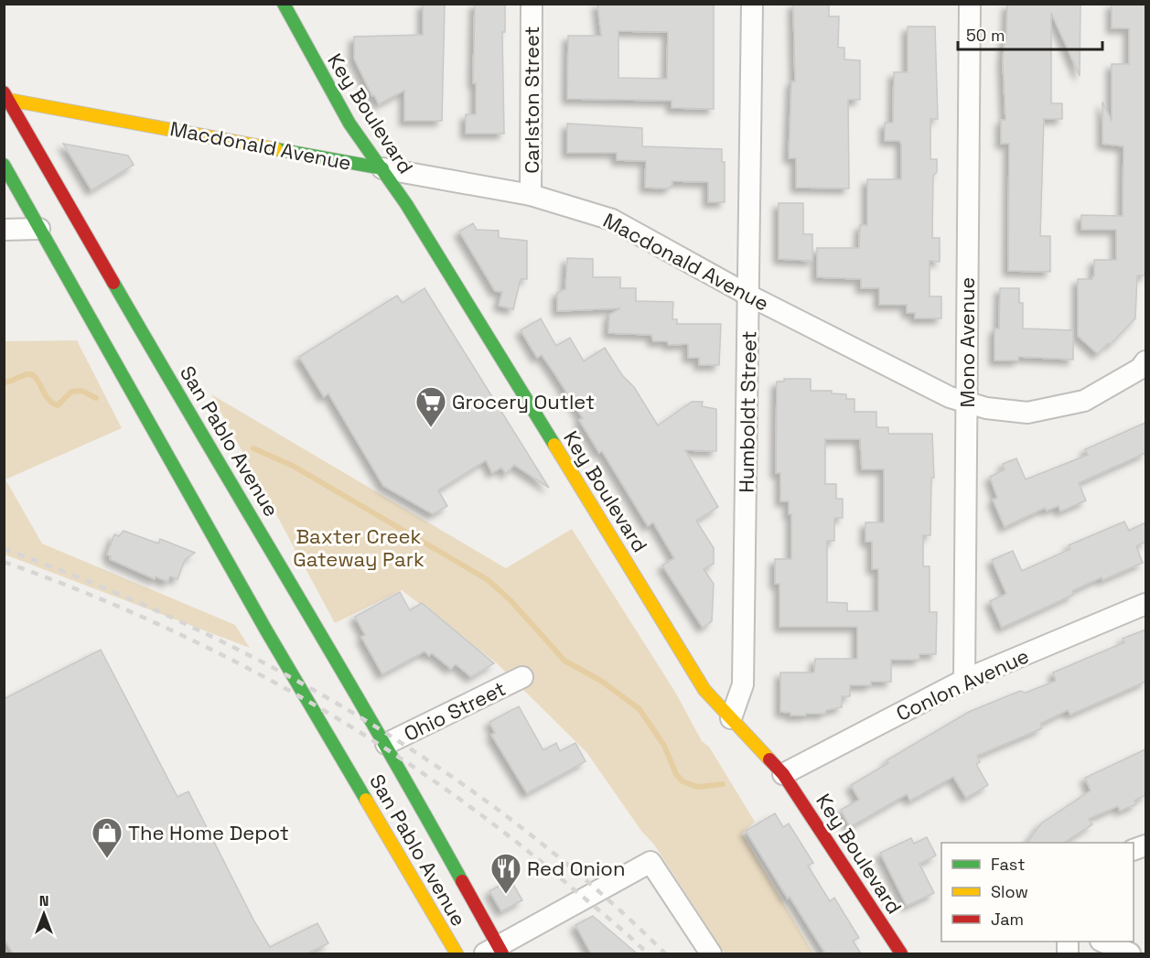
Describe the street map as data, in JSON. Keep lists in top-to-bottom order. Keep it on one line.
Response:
{"streets":{"main road":["Key Boulevard","Macdonald Avenue","San Pablo Avenue"],"street":["Carlston Street","Mono Avenue","Humboldt Street","Conlon Avenue","Ohio Street"]},"crossings":[["Carlston Street","Macdonald Avenue"],["Key Boulevard","Macdonald Avenue"],["Key Boulevard","Humboldt Street"],["Key Boulevard","Conlon Avenue"],["Macdonald Avenue","Mono Avenue"],["Macdonald Avenue","Humboldt Street"],["Macdonald Avenue","San Pablo Avenue"],["Mono Avenue","Conlon Avenue"],["San Pablo Avenue","Ohio Street"]],"parks":["Baxter Creek Gateway Park"],"places":{"supermarket":["Grocery Outlet"],"shop":["The Home Depot"],"restaurant":["Red Onion"]},"legend":["Fast","Slow","Jam"],"scale_bar":"50 m","north":"top"}
